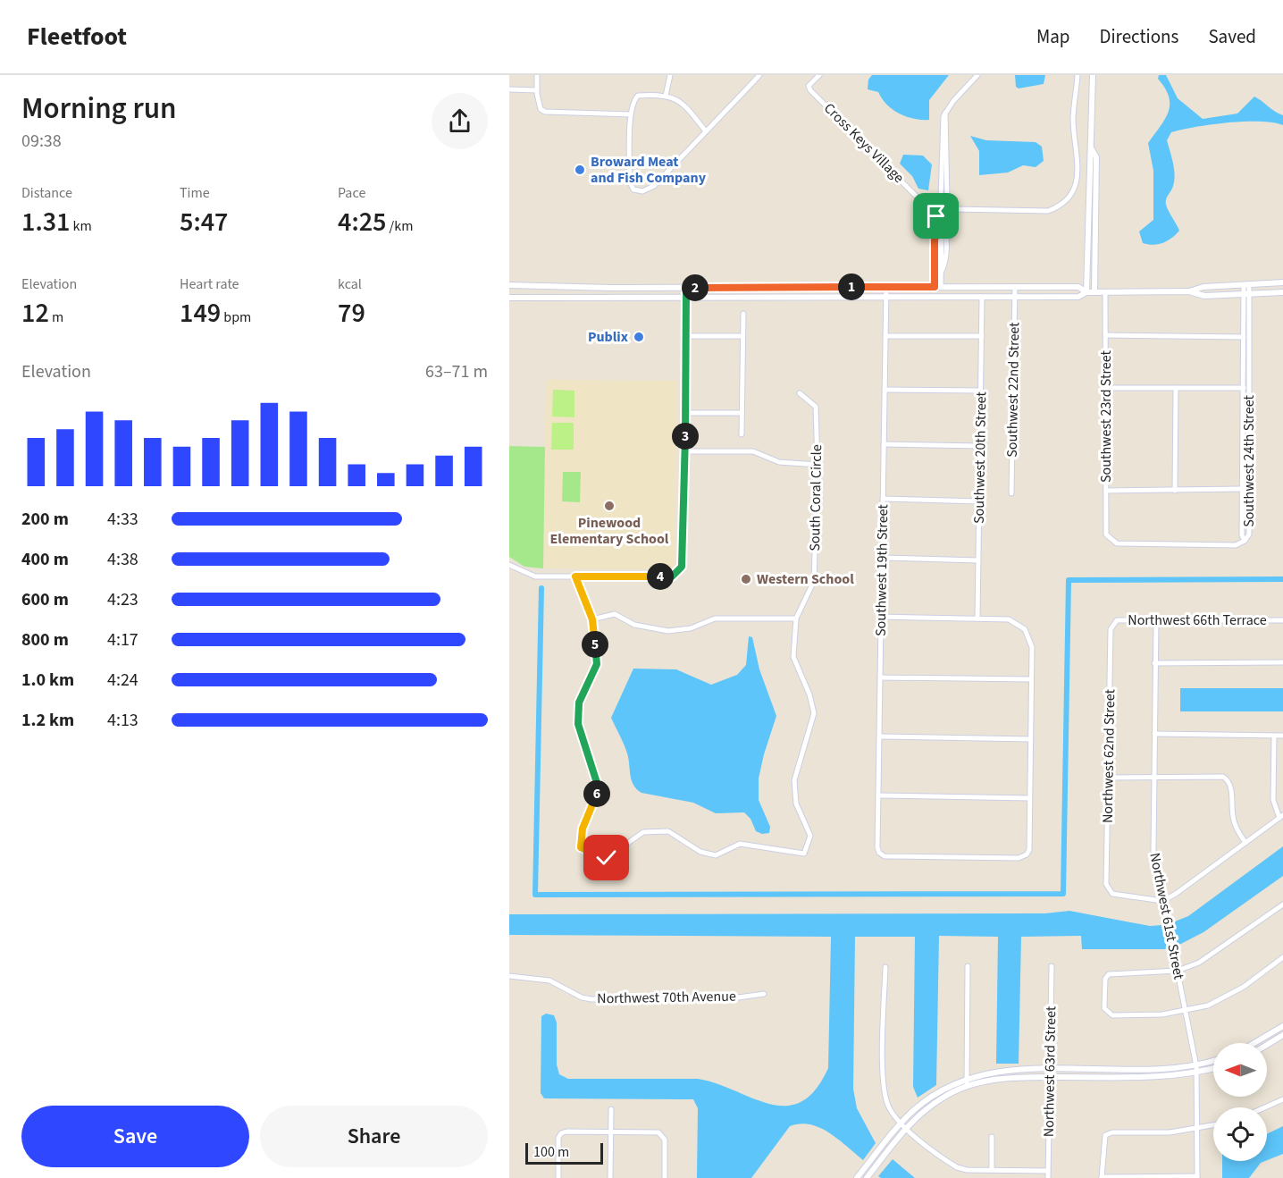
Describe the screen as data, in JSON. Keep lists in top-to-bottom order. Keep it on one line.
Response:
{"streets":{"street":["Cross Keys Village","Southwest 22nd Street","Southwest 23rd Street","Southwest 20th Street","Southwest 24th Street","South Coral Circle","Southwest 19th Street","Northwest 66th Terrace","Northwest 62nd Street","Northwest 61st Street","Northwest 70th Avenue","Northwest 63rd Street"]},"crossings":[["Southwest 23rd Street","Southwest 24th Street"],["Northwest 66th Terrace","Northwest 62nd Street"],["Northwest 66th Terrace","Northwest 61st Street"],["Northwest 62nd Street","Northwest 61st Street"]],"places":["Broward Meat and Fish Company","Publix","Pinewood Elementary School","Western School"],"scale_bar":"100 m","north":"left","page":{"header":"Fleetfoot","nav":["Map","Directions","Saved"],"heading":["Morning run","09:38"],"stats":[["Distance","1.31 km"],["Time","5:47"],["Pace","4:25 /km"],["Elevation","12 m"],["Heart rate","149 bpm"],["kcal","79"]],"pins":["1","2","3","4","5","6"],"chart":["Elevation","63–71 m"],"list":[{"name":"200 m","note":"4:33"},{"name":"400 m","note":"4:38"},{"name":"600 m","note":"4:23"},{"name":"800 m","note":"4:17"},{"name":"1.0 km","note":"4:24"},{"name":"1.2 km","note":"4:13"}],"buttons":["Save","Share"],"scale":"100 m"}}
